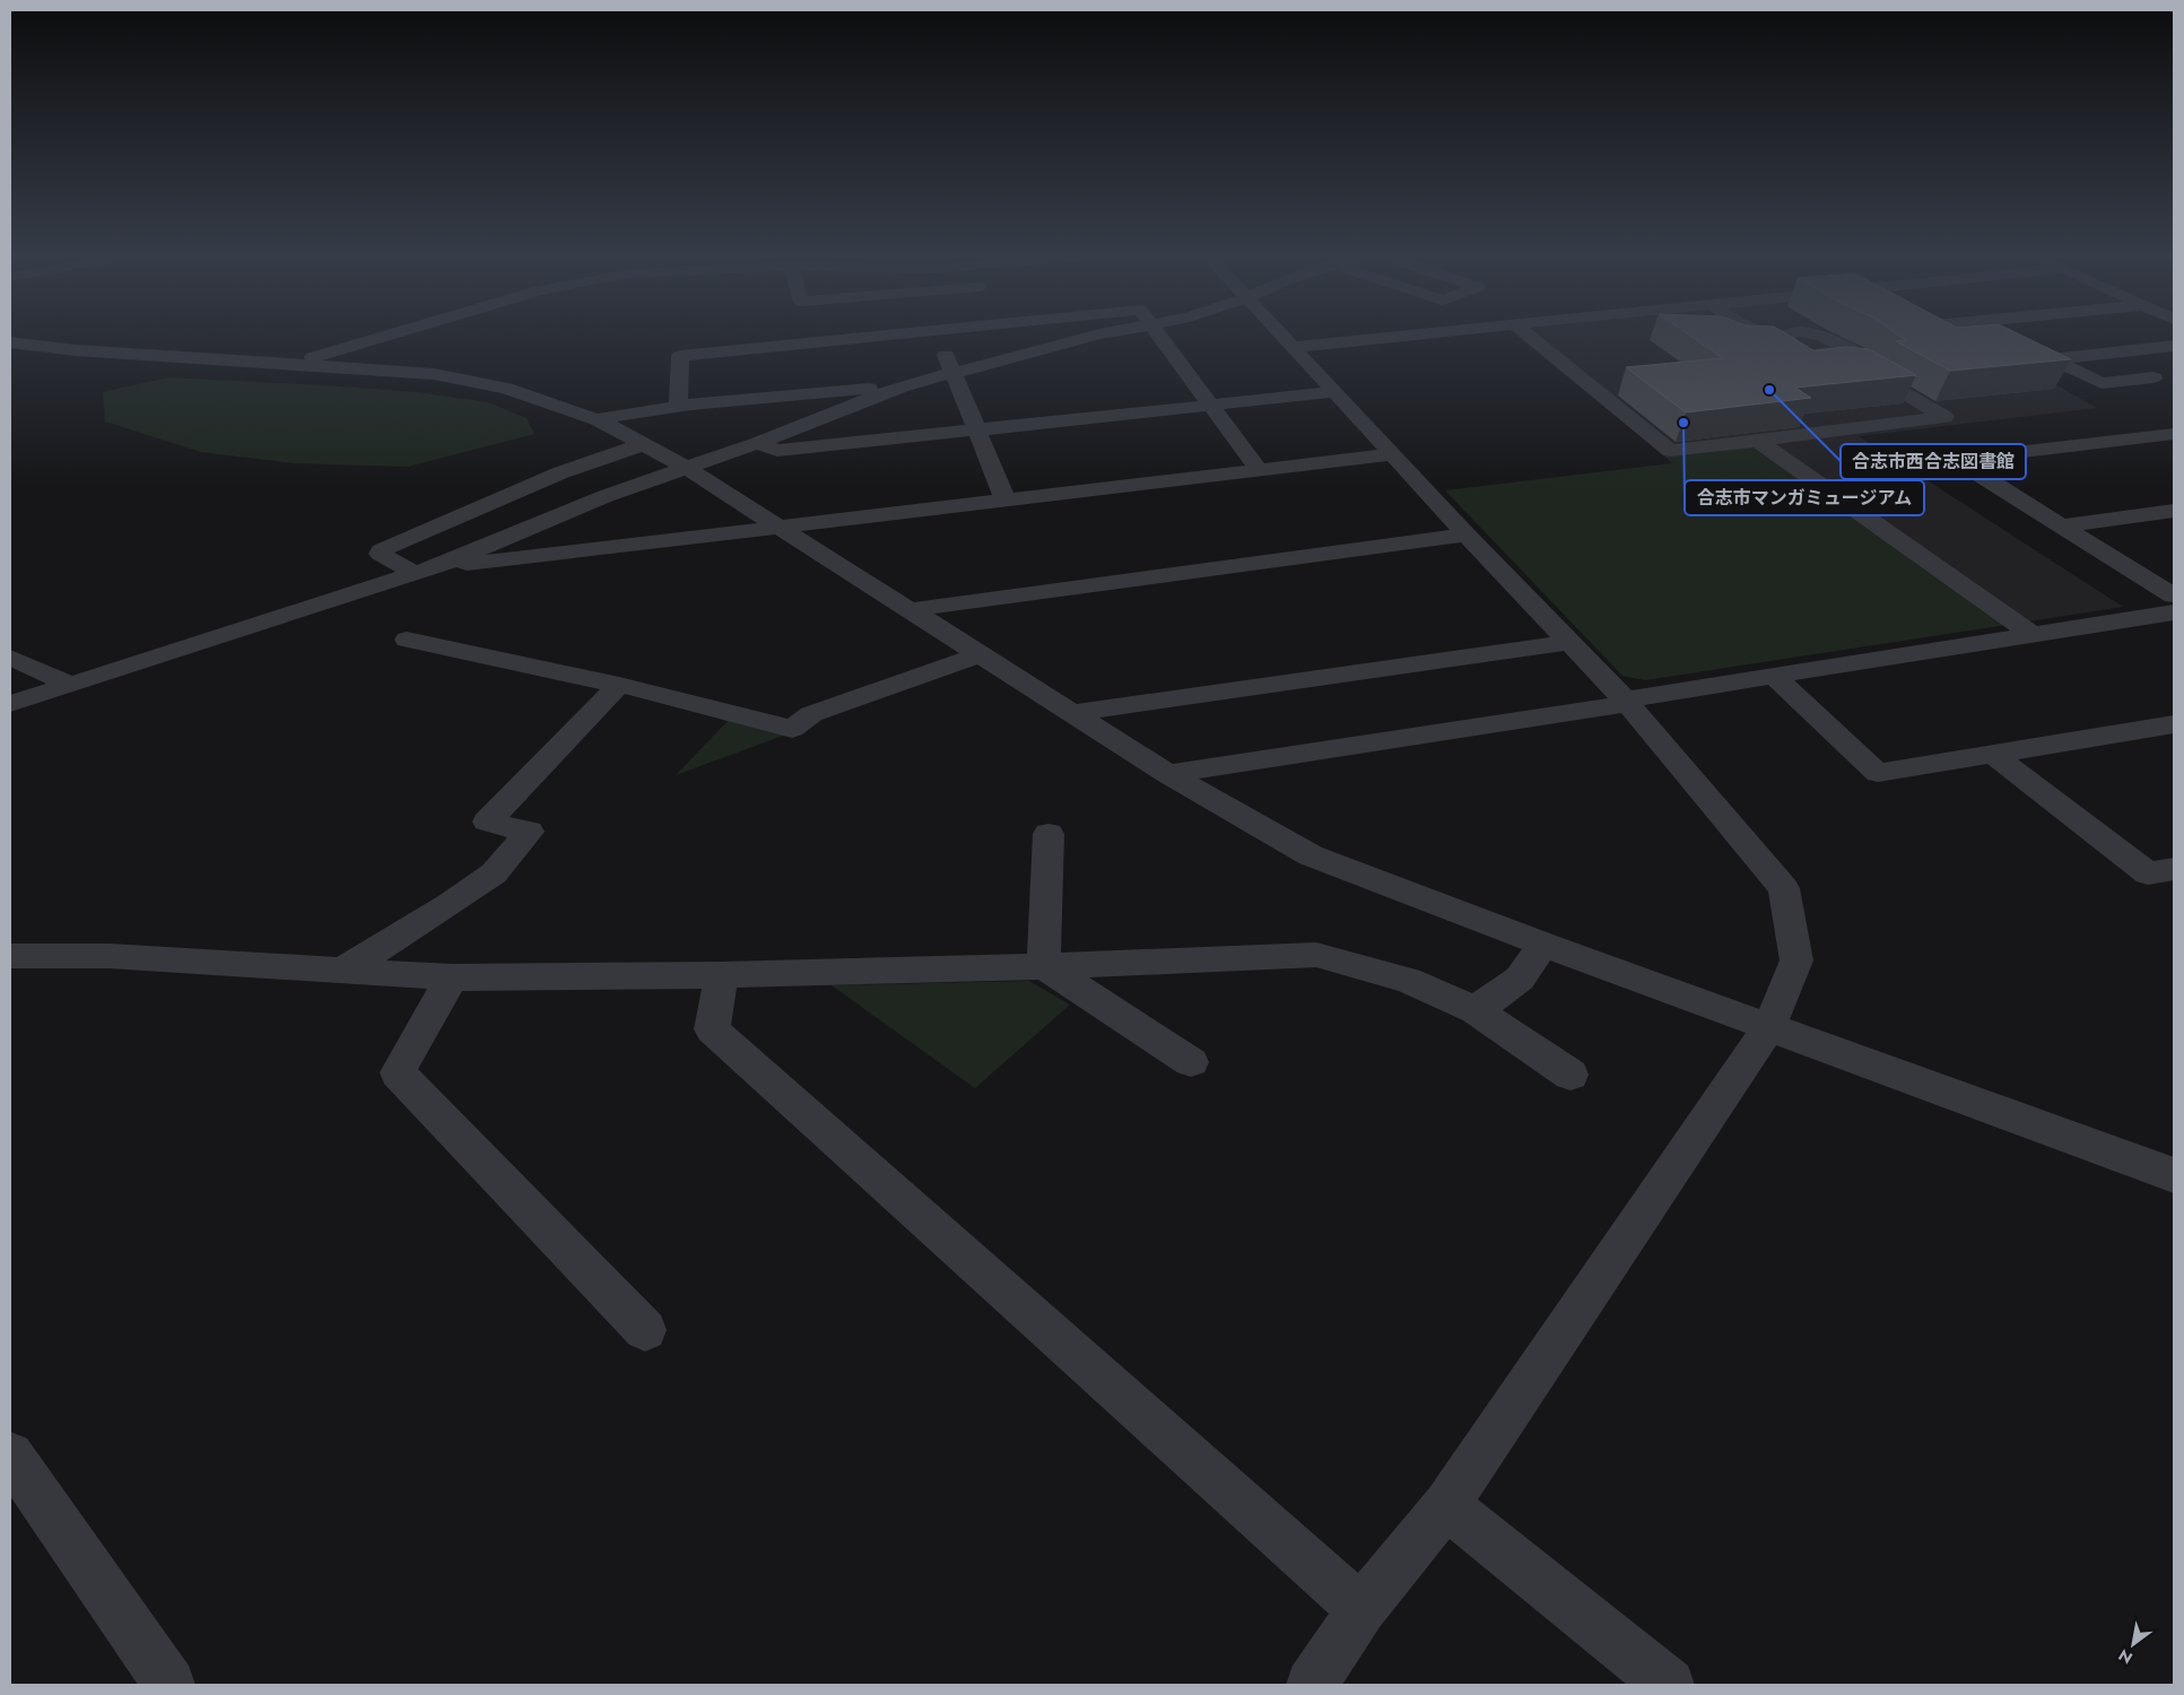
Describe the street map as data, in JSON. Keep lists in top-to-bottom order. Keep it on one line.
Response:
{"places":["合志市西合志図書館","合志市マンガミュージアム"],"north":"bottom left"}
